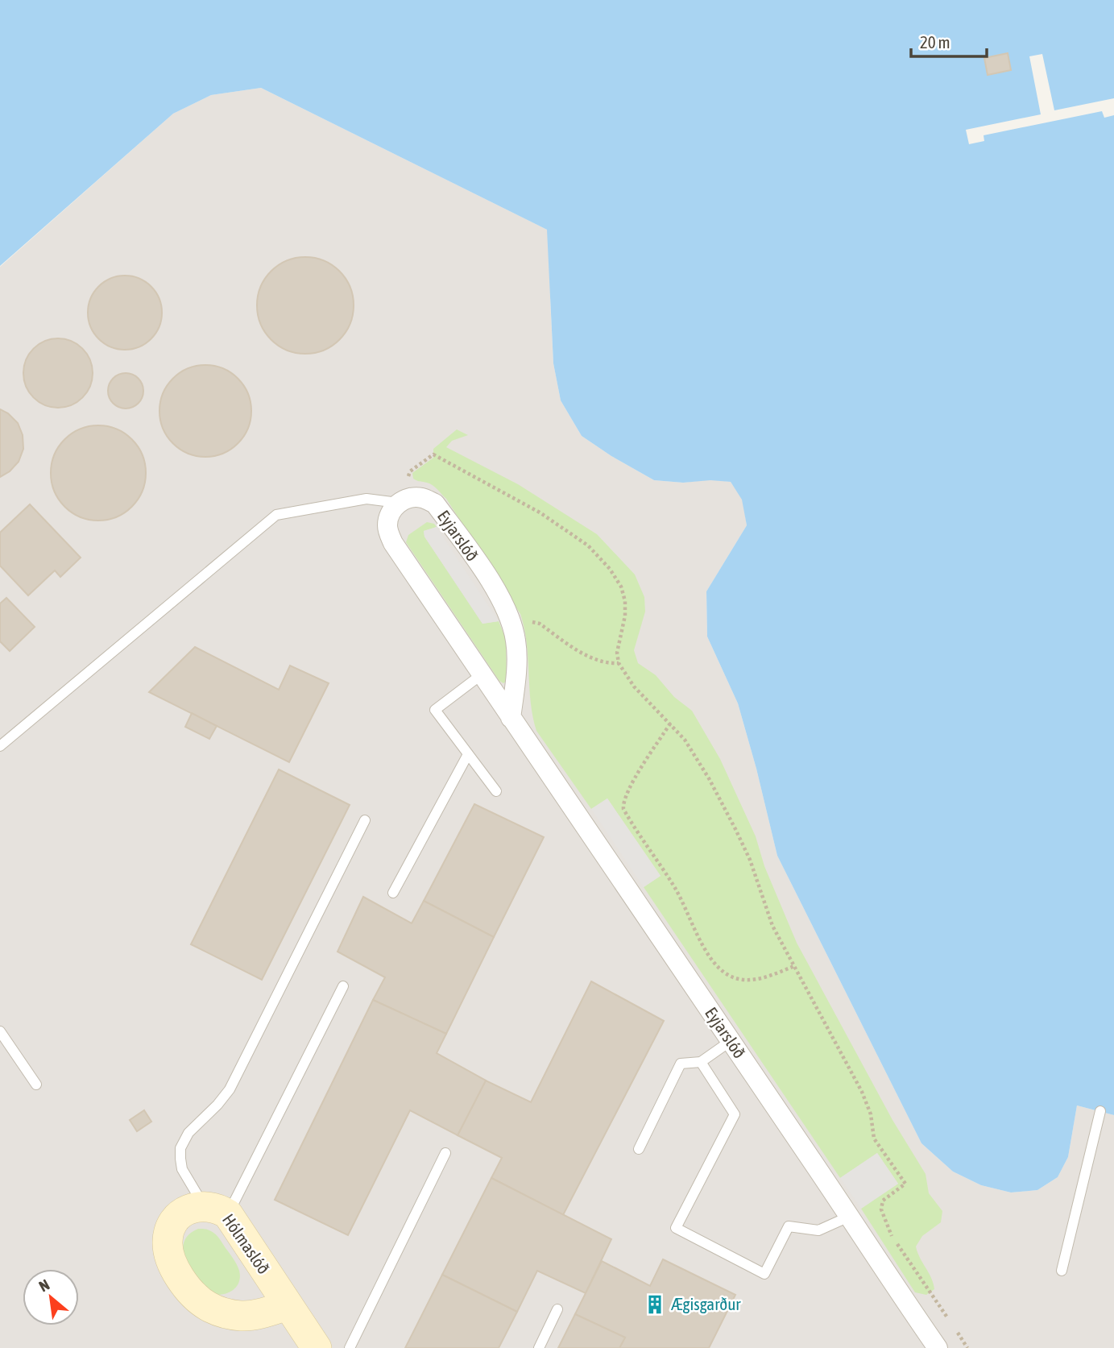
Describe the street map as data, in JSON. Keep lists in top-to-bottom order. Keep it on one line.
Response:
{"streets":{"street":["Eyjarslóð","Hólmaslóð"]},"places":{"building":["Ægisgarður"]},"scale_bar":"20 m","north":"top left"}
